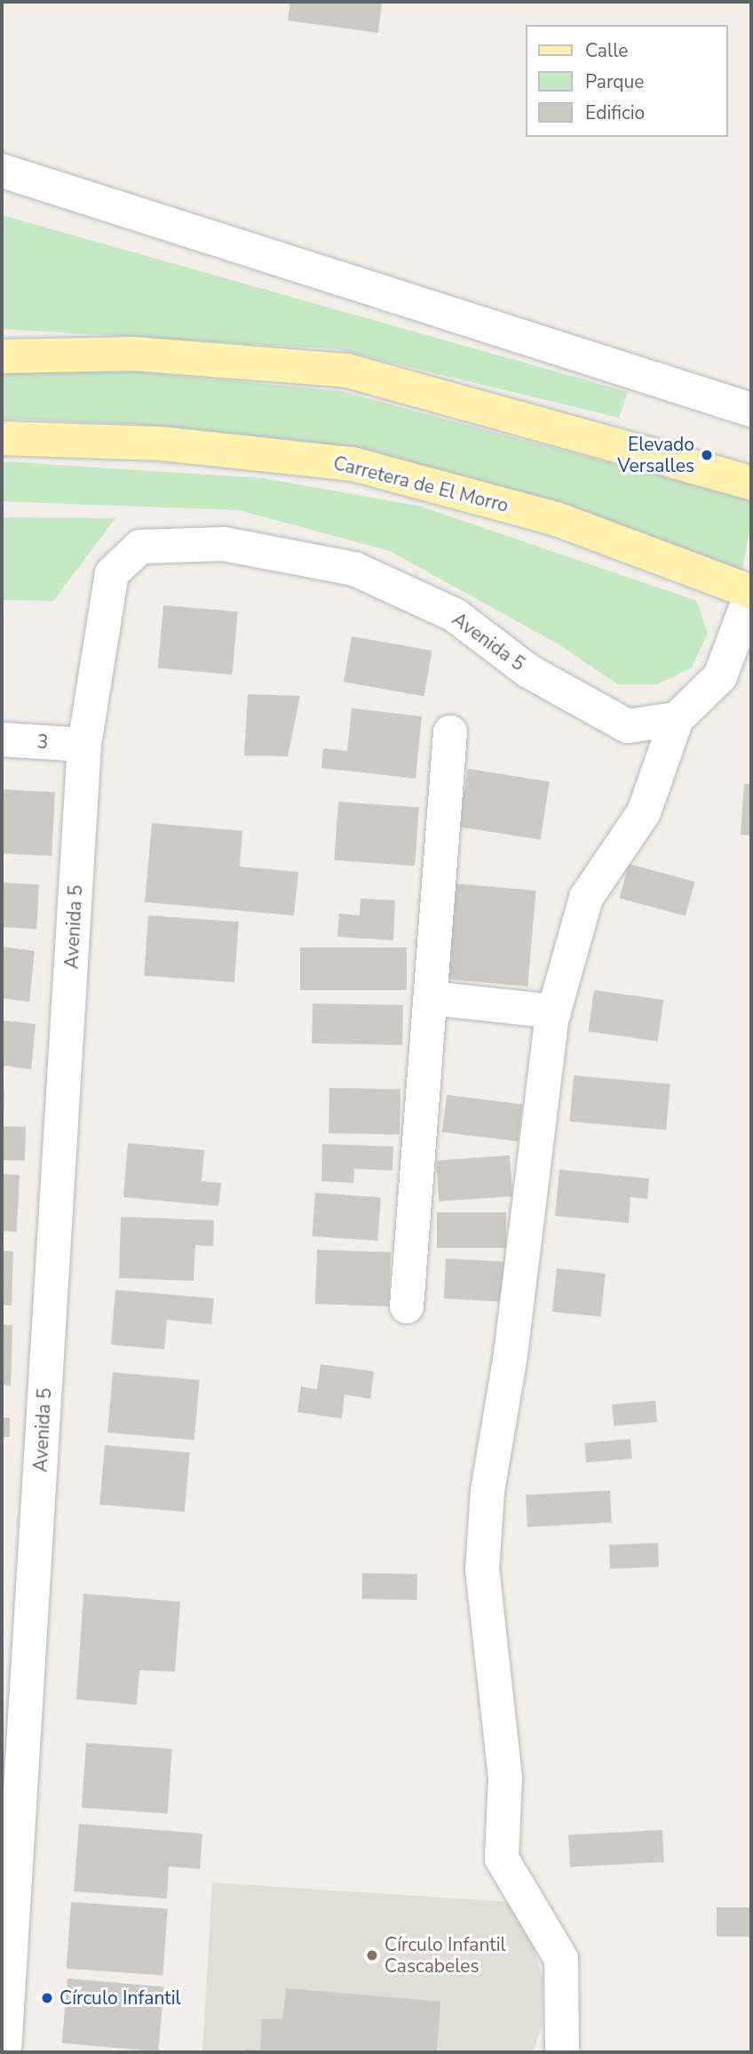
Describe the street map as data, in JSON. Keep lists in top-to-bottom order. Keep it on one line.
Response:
{"streets":{"main road":["Carretera de El Morro"],"street":["Avenida 5","3"]},"crossings":[["Avenida 5","3"]],"places":["Elevado Versalles","Círculo Infantil Cascabeles","Círculo Infantil"],"legend":["Calle","Parque","Edificio"]}
